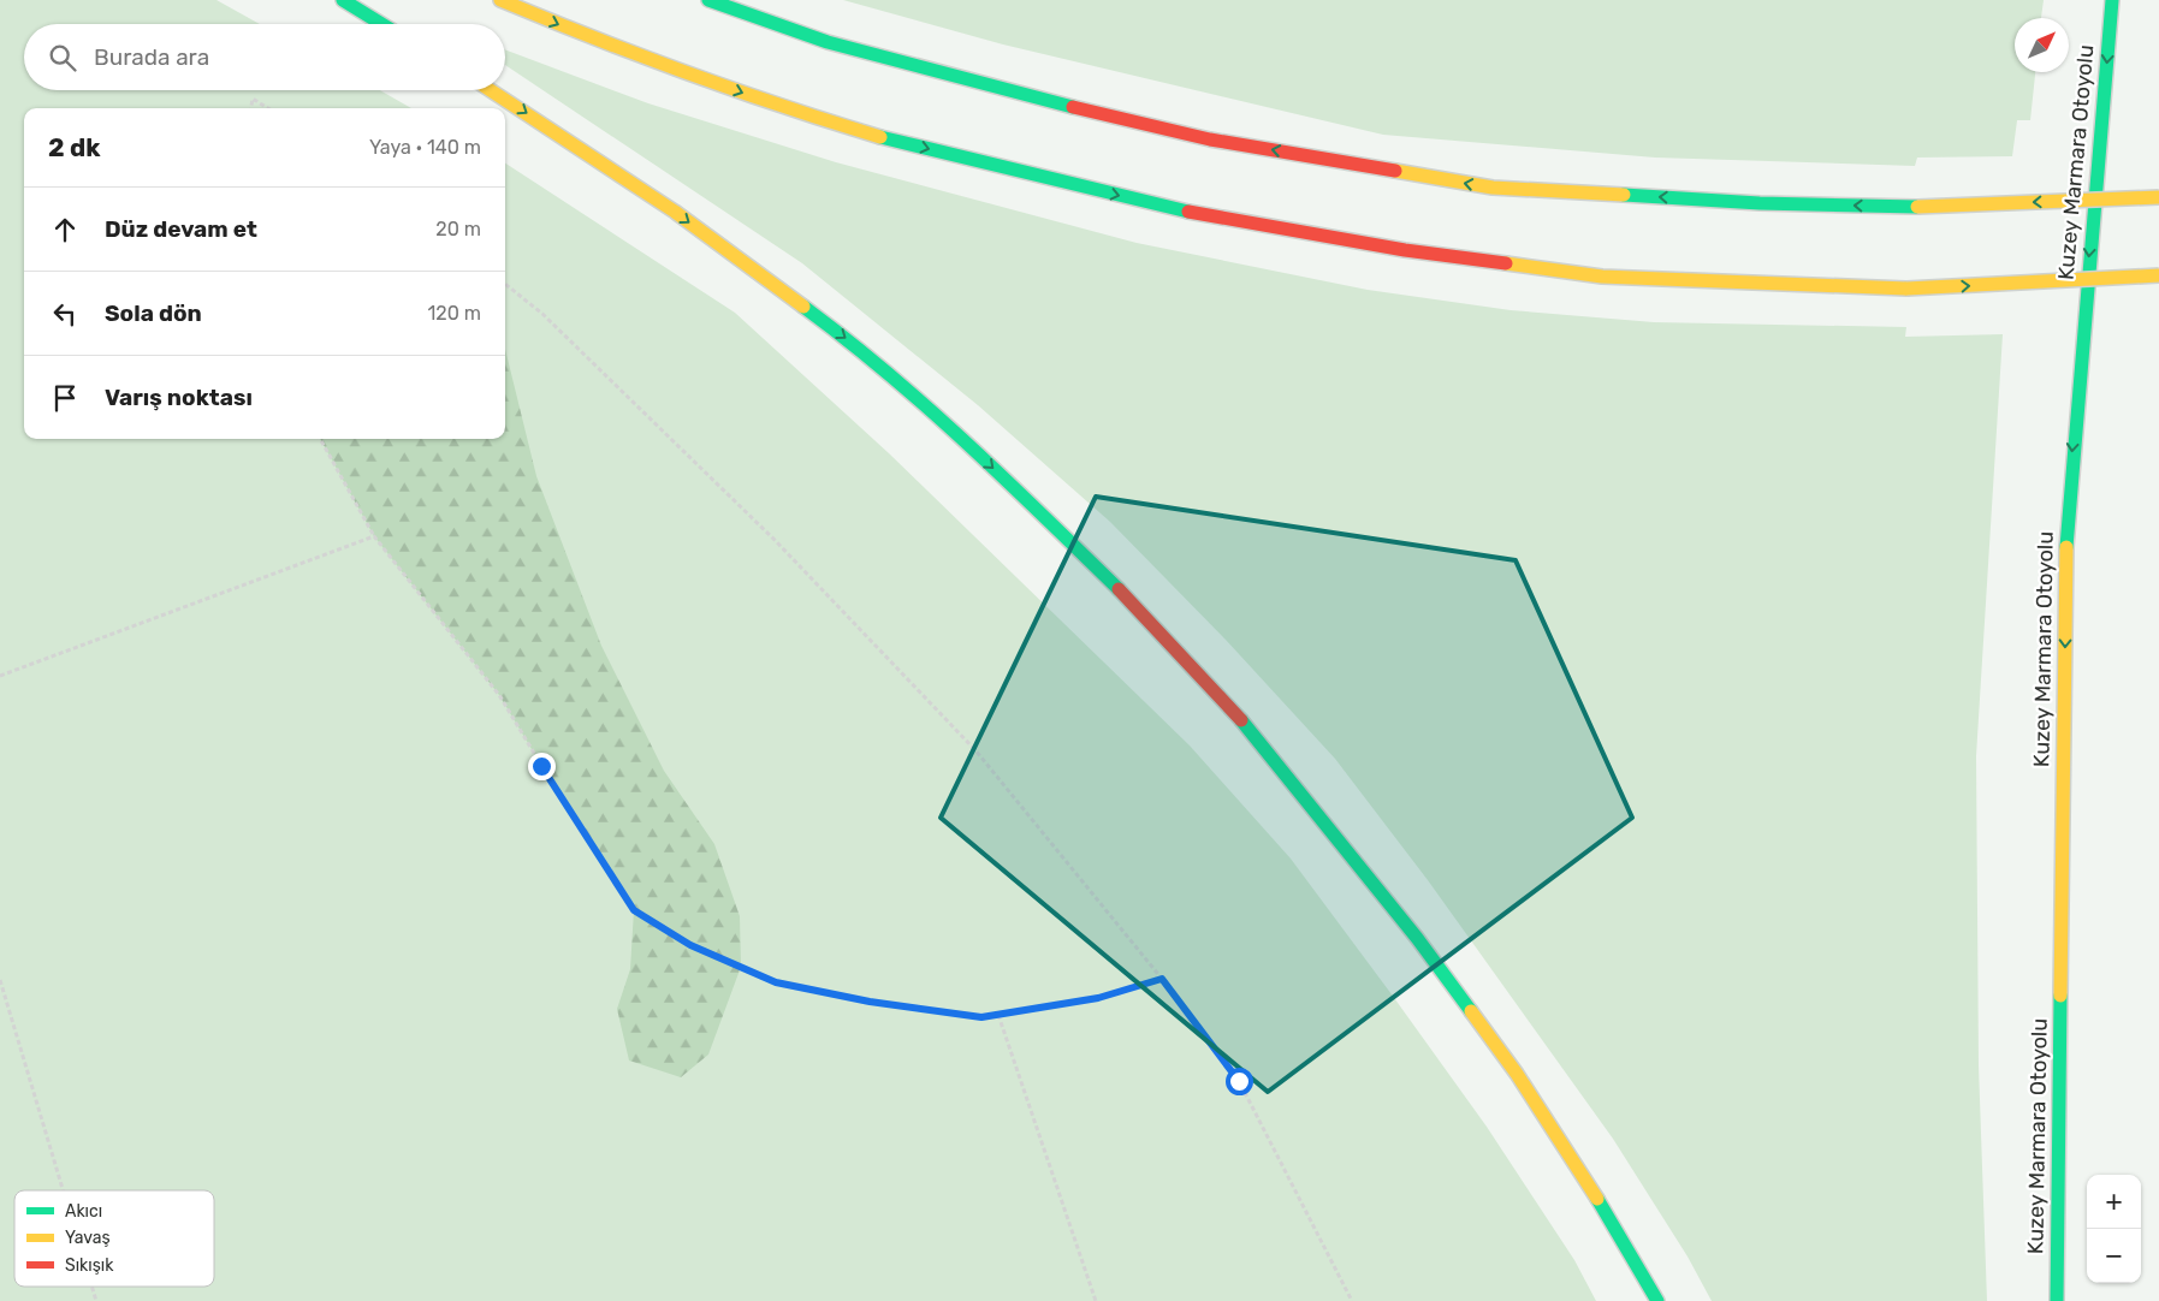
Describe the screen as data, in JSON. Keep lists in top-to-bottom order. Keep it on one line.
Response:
{"streets":{"highway":["Kuzey Marmara Otoyolu"]},"one_way":["Kuzey Marmara Otoyolu"],"legend":["Akıcı","Yavaş","Sıkışık"],"north":"top right","page":{"search":"Burada ara","heading":["2 dk","Yaya · 140 m"],"list":[["Düz devam et","20 m"],["Sola dön","120 m"],"Varış noktası"],"map_buttons":["+","−"]}}
